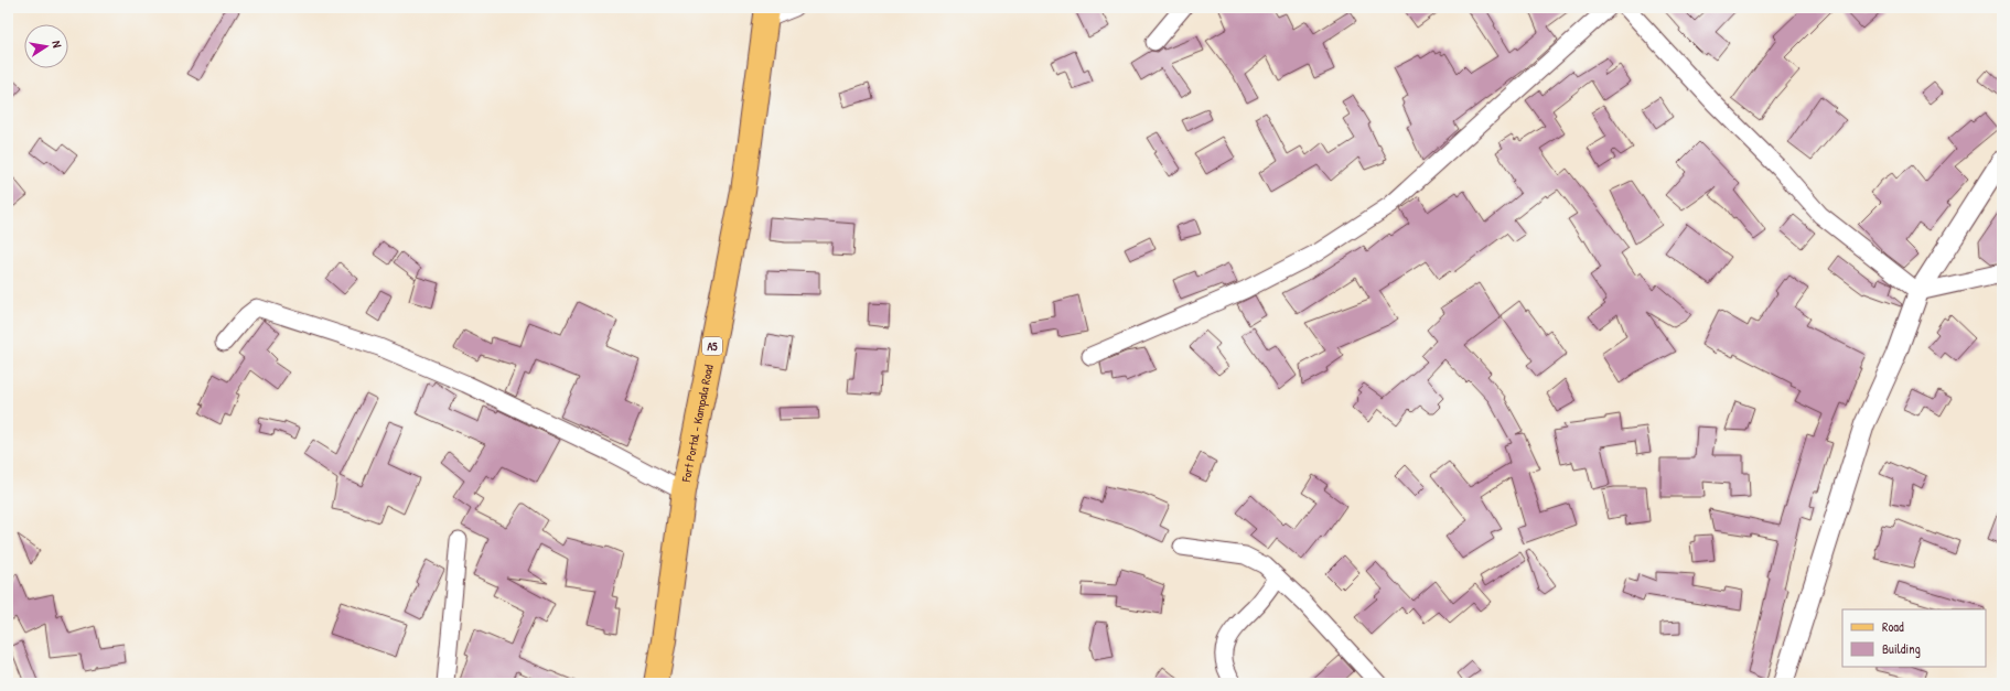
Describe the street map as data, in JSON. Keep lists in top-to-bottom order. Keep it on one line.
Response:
{"streets":{"main road":["A5","Fort Portal - Kampala Road"]},"legend":["Road","Building"],"north":"right"}
